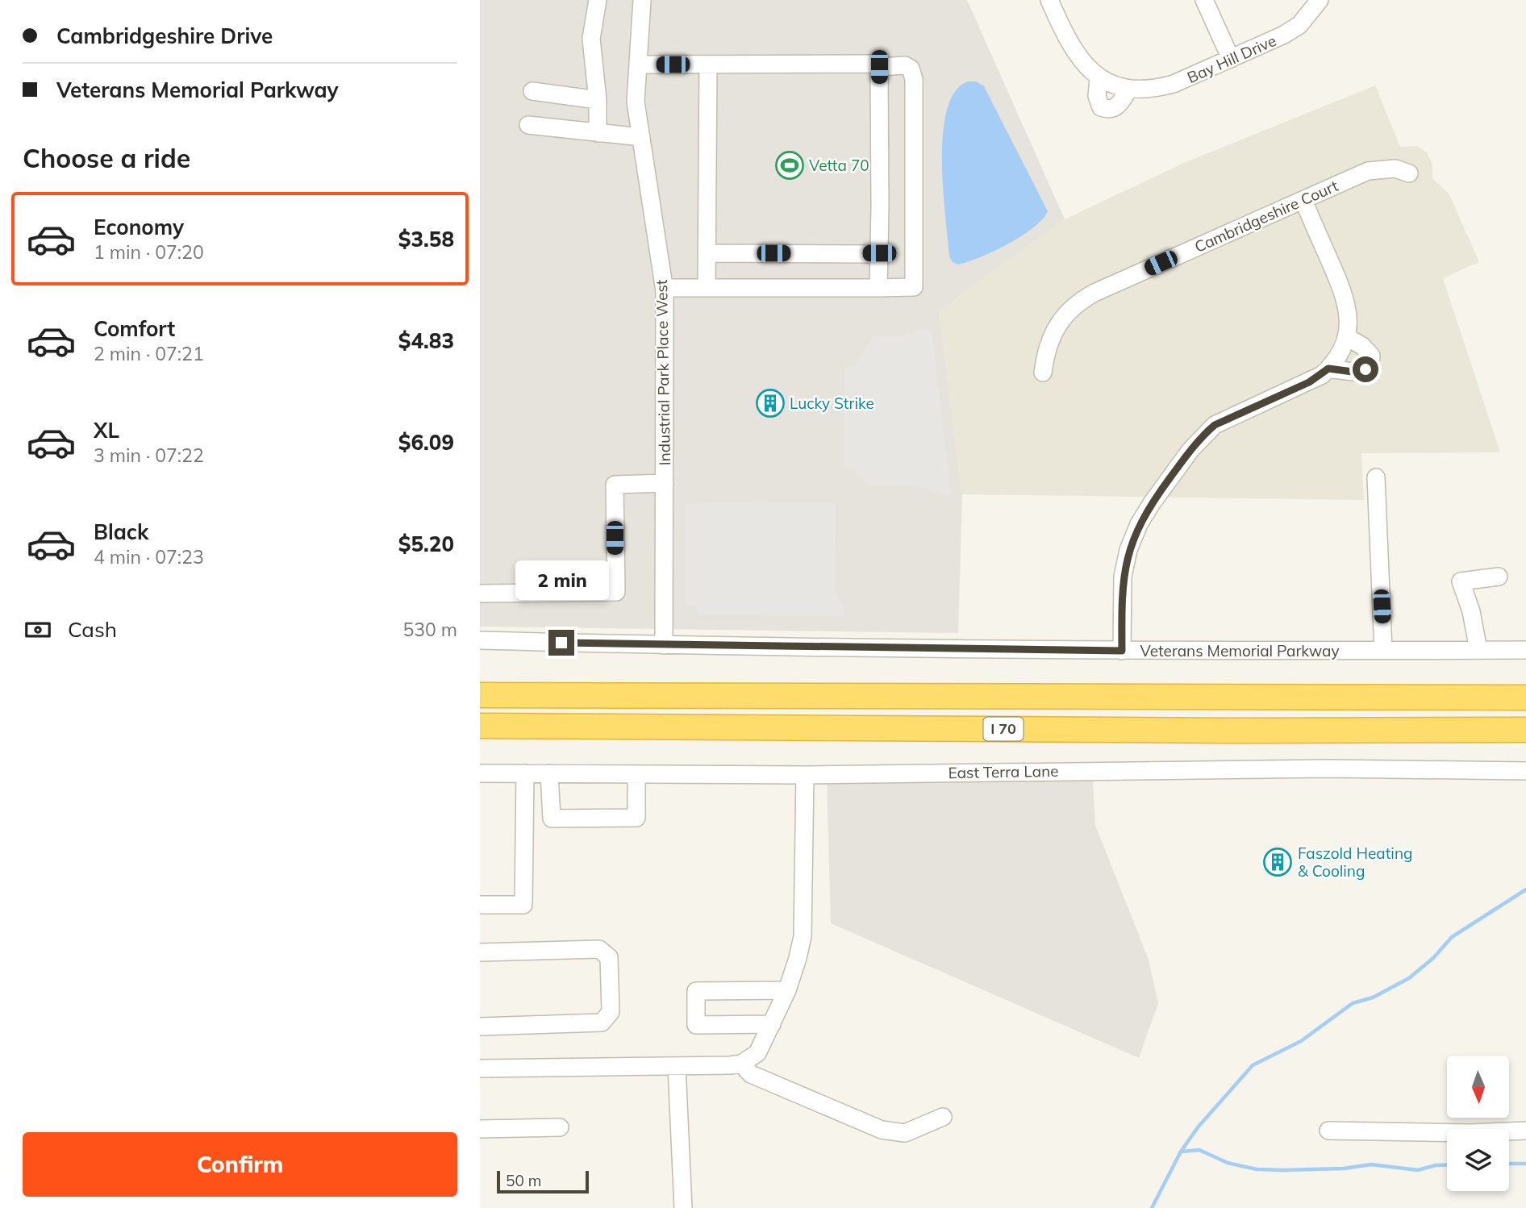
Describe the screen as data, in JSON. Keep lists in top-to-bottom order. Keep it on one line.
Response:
{"streets":{"highway":["I 70"],"street":["Bay Hill Drive","Cambridgeshire Court","Industrial Park Place West","Veterans Memorial Parkway","East Terra Lane"]},"crossings":[["Industrial Park Place West","Veterans Memorial Parkway"]],"places":{"sports":["Vetta 70"],"building":["Lucky Strike","Faszold Heating & Cooling"]},"scale_bar":"50 m","north":"bottom","page":{"banner":["Cambridgeshire Drive","Veterans Memorial Parkway"],"heading":"Choose a ride","list":[{"name":"Economy","note":"1 min · 07:20","value":"$3.58"},{"name":"Comfort","note":"2 min · 07:21","value":"$4.83"},{"name":"XL","note":"3 min · 07:22","value":"$6.09"},{"name":"Black","note":"4 min · 07:23","value":"$5.20"}],"bubble":"2 min","pay":["Cash","530 m"],"buttons":"Confirm","scale":"50 m"}}
